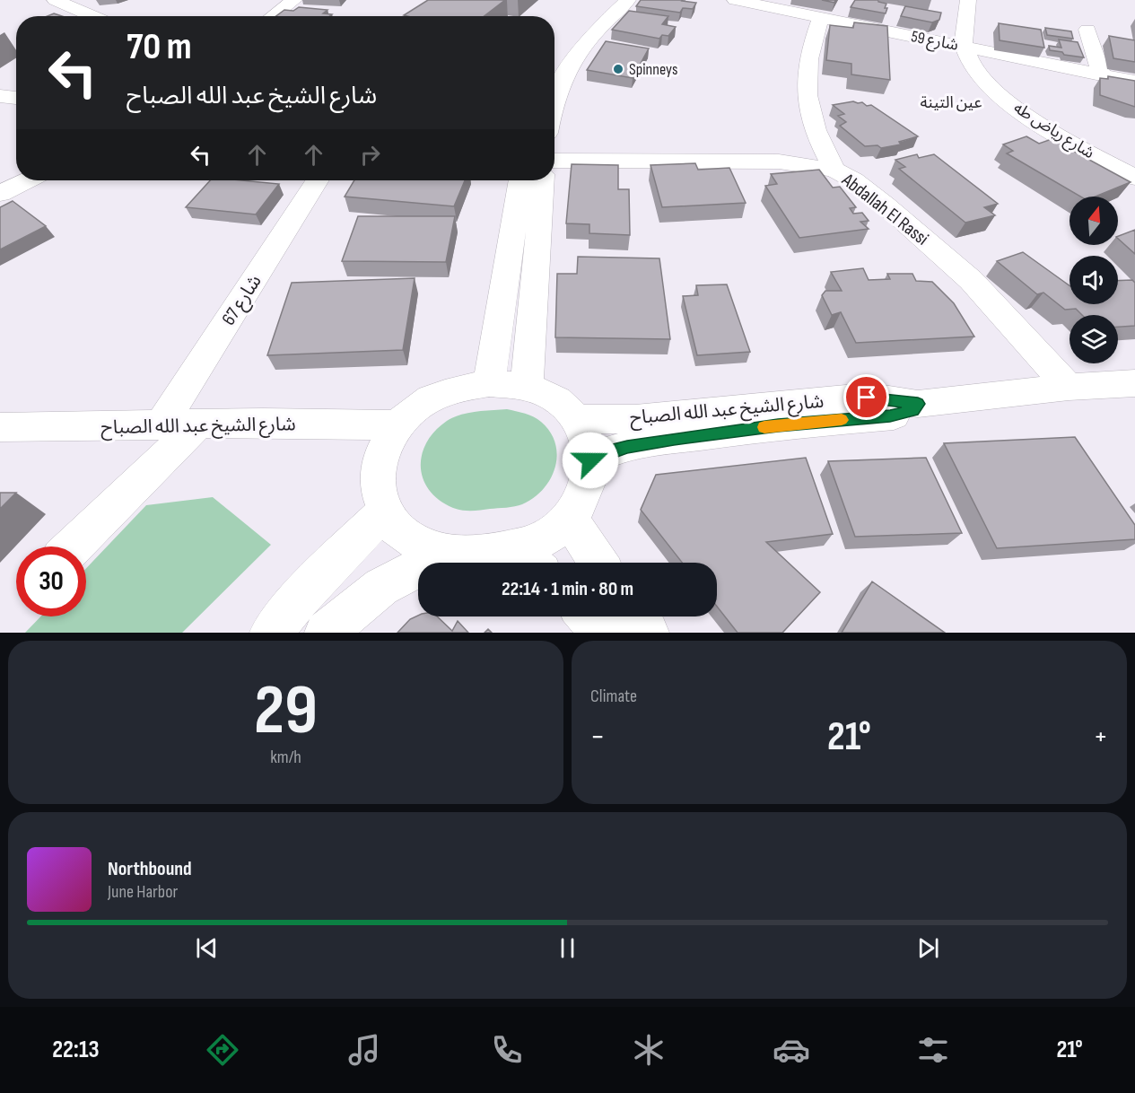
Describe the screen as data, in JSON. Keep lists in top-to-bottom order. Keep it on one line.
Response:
{"streets":{"street":["شارع 59","شارع رياض طه","Abdallah El Rassi","شارع 67","شارع الشيخ عبد الله الصباح"]},"crossings":[["شارع 59","شارع رياض طه"],["Abdallah El Rassi","شارع الشيخ عبد الله الصباح"],["شارع 67","شارع الشيخ عبد الله الصباح"]],"districts":["عين التينة"],"places":["Spinneys"],"north":"top","page":{"turn":["70 m","شارع الشيخ عبد الله الصباح"],"limit":"30","trip":"22:14 · 1 min · 80 m","tile":[["29","km/h"],"Climate"],"heat":["−","21°","+"],"song":["Northbound","June Harbor"],"tabs":["22:13","21°"]}}
